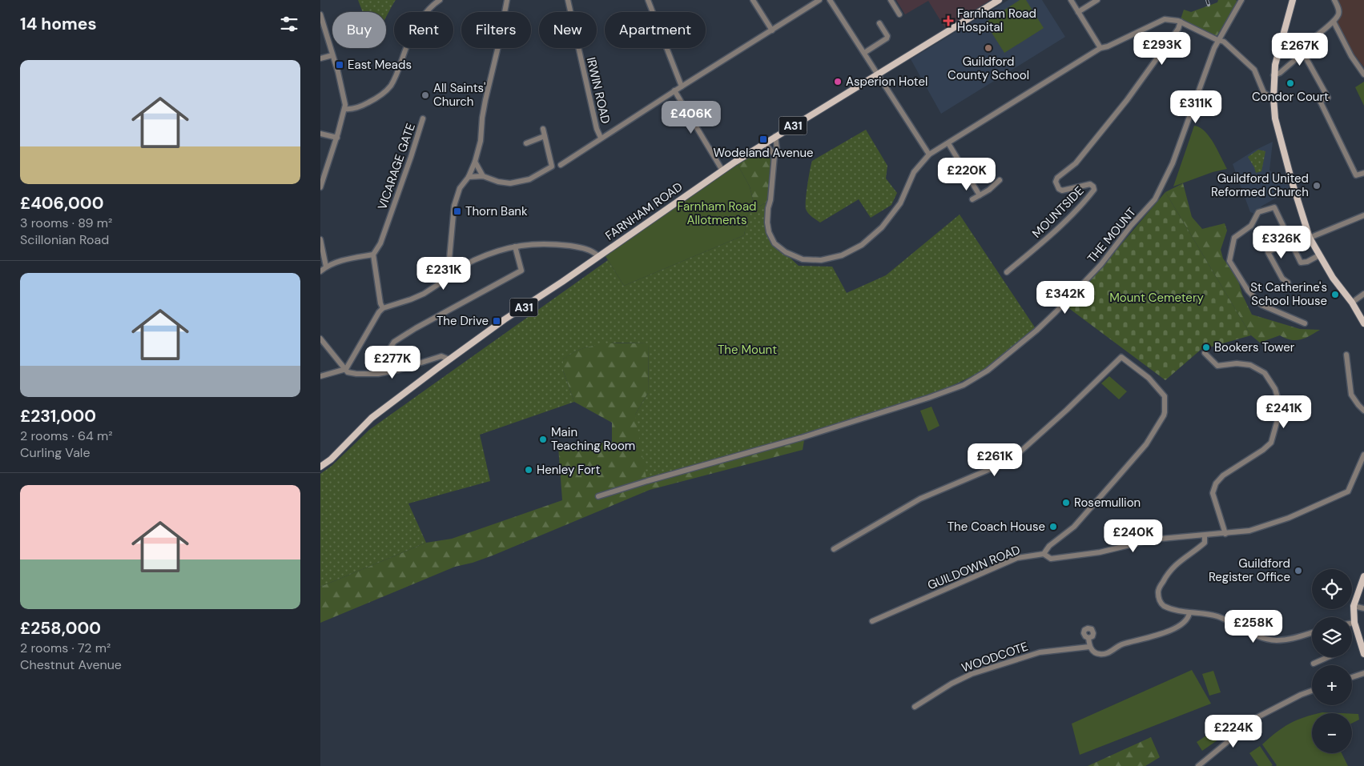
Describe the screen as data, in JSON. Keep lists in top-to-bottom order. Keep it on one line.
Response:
{"streets":{"main road":["A31","FARNHAM ROAD"],"street":["IRWIN ROAD","VICARAGE GATE","MOUNTSIDE","THE MOUNT","GUILDOWN ROAD","WOODCOTE"]},"parks":["Farnham Road Allotments","Mount Cemetery","The Mount"],"places":{"health":["Farnham Road Hospital"],"other":["Guildford County School","Asperion Hotel","Condor Court","All Saints' Church","Guildford United Reformed Church","St Catherine's School House","Bookers Tower","Main Teaching Room","Henley Fort","Rosemullion","The Coach House","Guildford Register Office"],"transit":["East Meads","Wodeland Avenue","Thorn Bank","The Drive"]},"page":{"heading":"14 homes","chip":["Buy","Rent","Filters","New","Apartment"],"price":["£293K","£267K","£311K","£406K","£220K","£326K","£231K","£342K","£277K","£241K","£261K","£240K","£258K","£224K"],"list":[{"name":"£406,000","note":"3 rooms · 89 m² · Scillonian Road"},{"name":"£231,000","note":"2 rooms · 64 m² · Curling Vale"},{"name":"£258,000","note":"2 rooms · 72 m² · Chestnut Avenue"}],"map_buttons":["+","−"]}}
